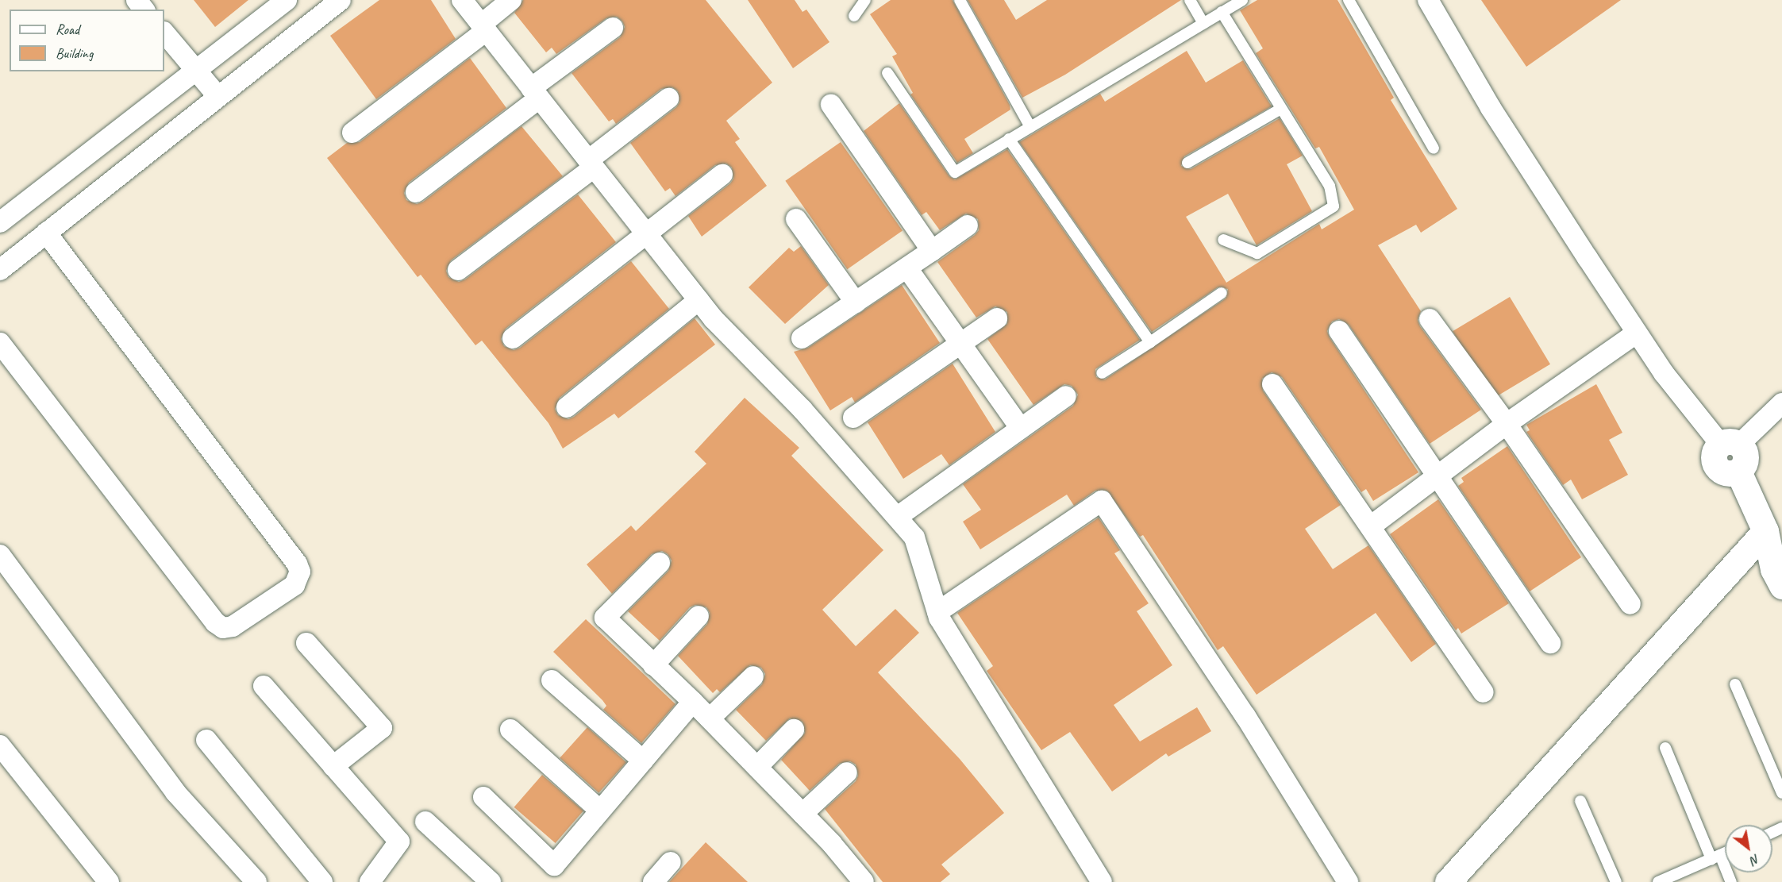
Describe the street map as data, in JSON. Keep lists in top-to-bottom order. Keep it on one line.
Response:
{"legend":["Road","Building"],"north":"bottom right"}
